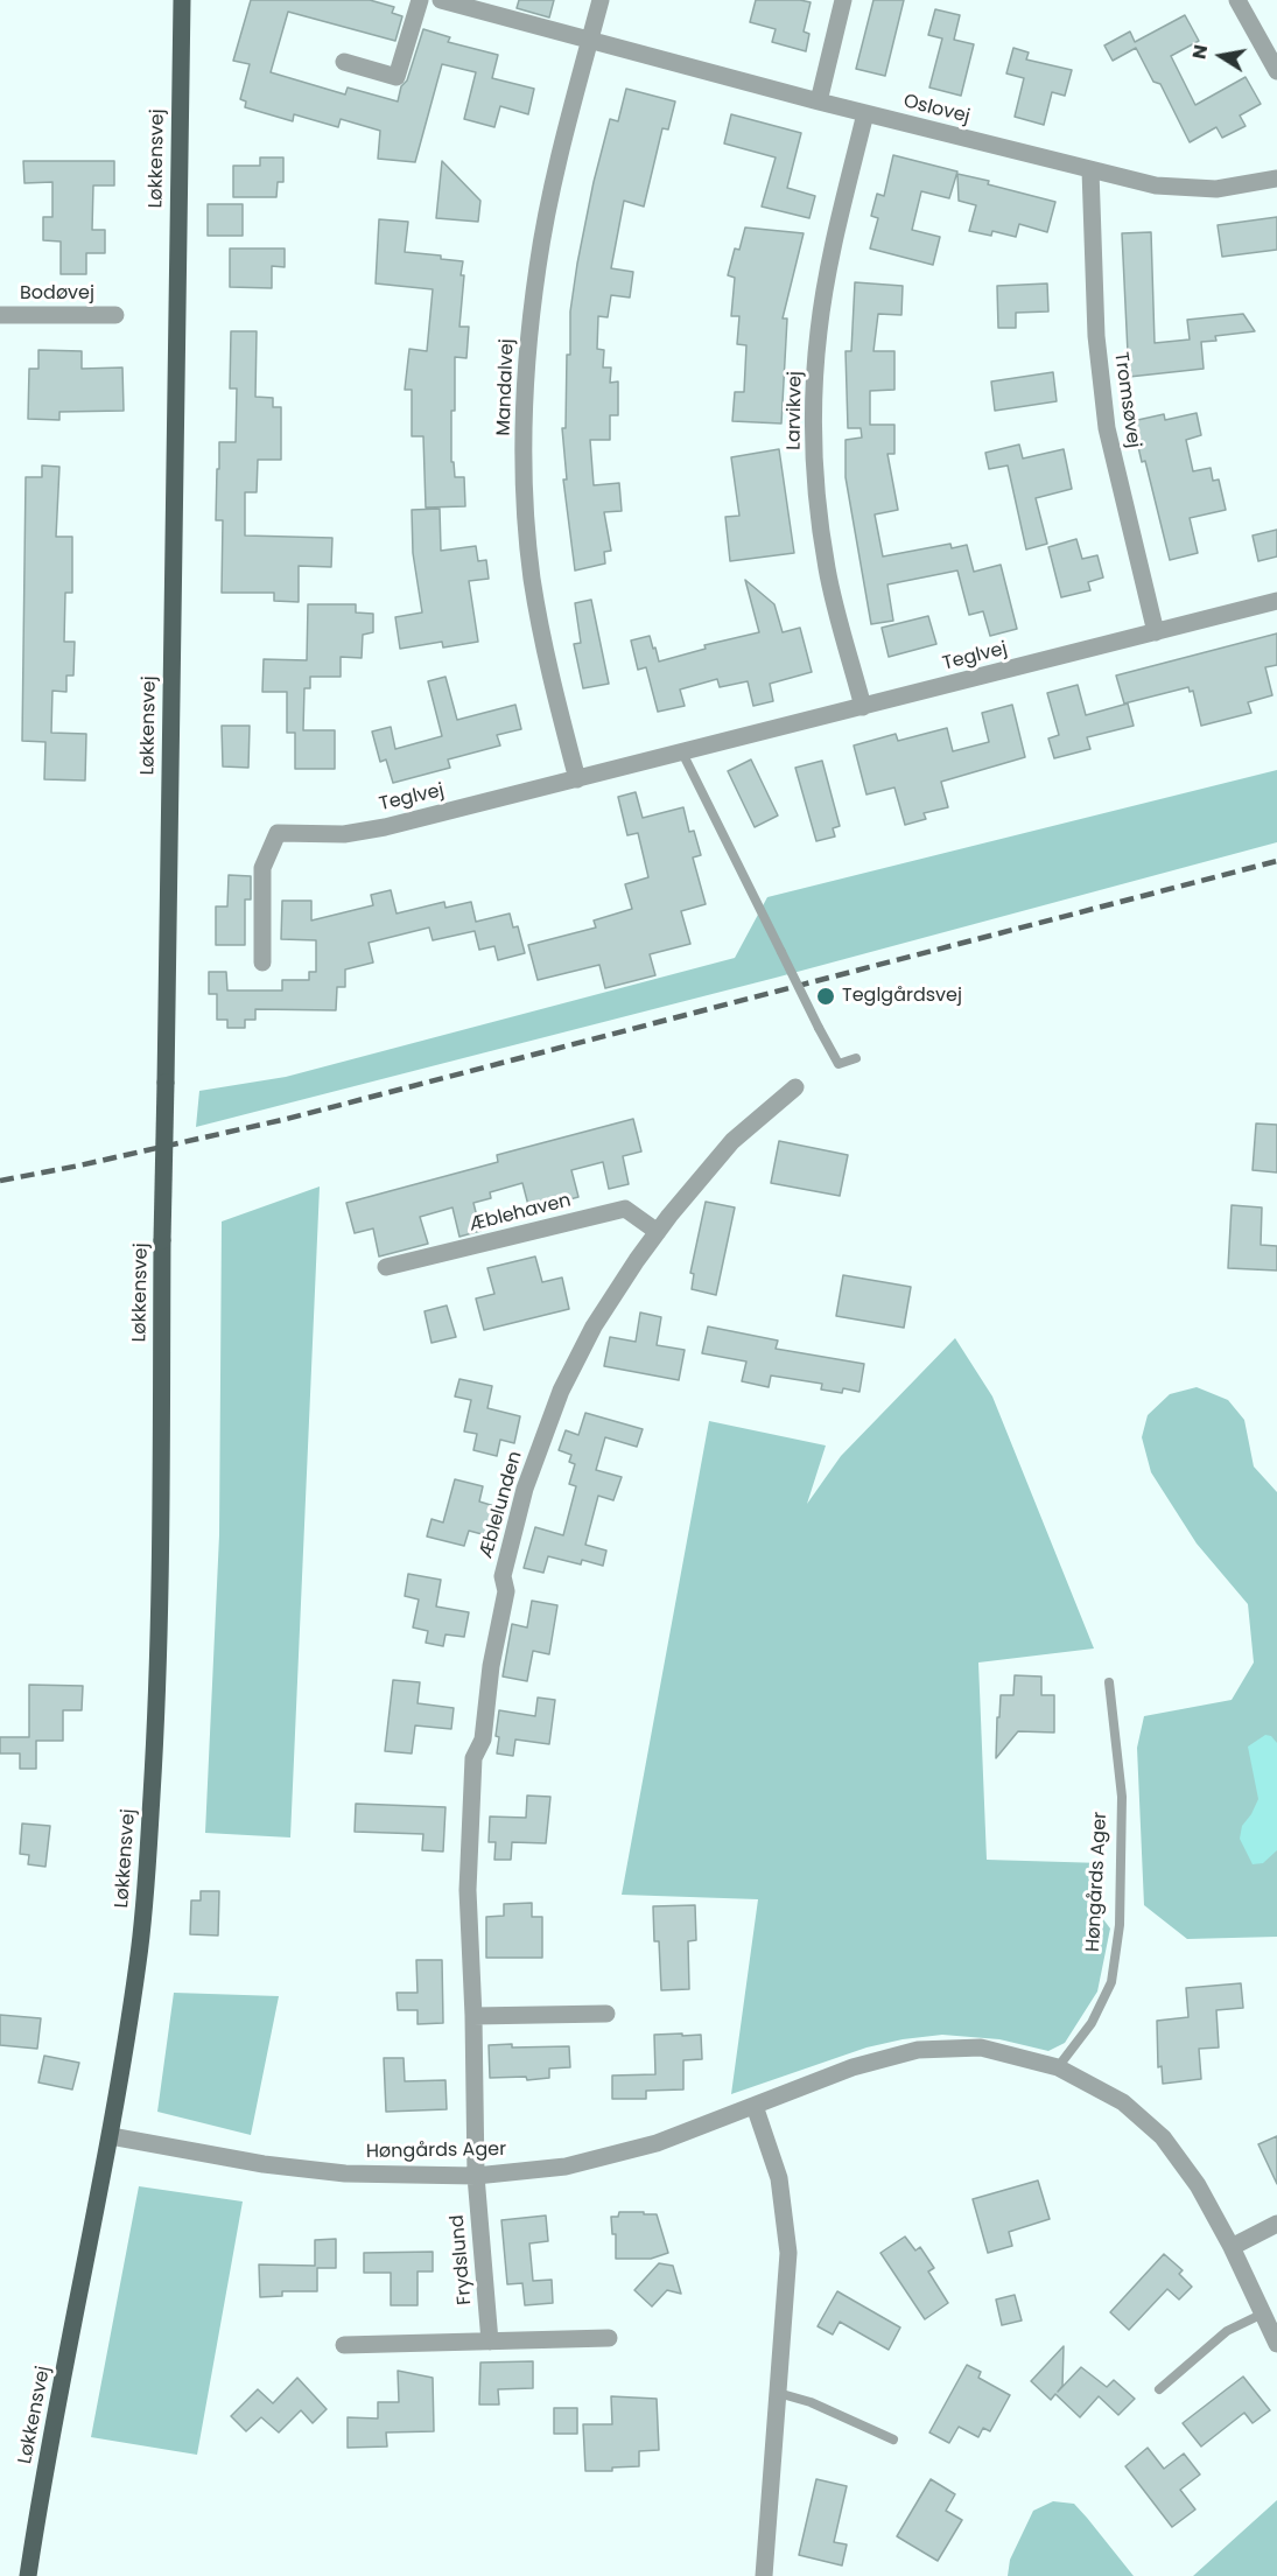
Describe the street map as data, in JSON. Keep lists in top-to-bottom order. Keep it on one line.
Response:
{"streets":{"main road":["Løkkensvej"],"street":["Oslovej","Bodøvej","Mandalvej","Tromsøvej","Larvikvej","Teglvej","Æblehaven","Æblelunden","Høngårds Ager","Frydslund"]},"crossings":[["Oslovej","Mandalvej"],["Oslovej","Tromsøvej"],["Oslovej","Larvikvej"],["Løkkensvej","Høngårds Ager"],["Mandalvej","Teglvej"],["Tromsøvej","Teglvej"],["Larvikvej","Teglvej"],["Æblehaven","Æblelunden"],["Æblelunden","Høngårds Ager"],["Æblelunden","Frydslund"],["Høngårds Ager","Frydslund"]],"places":["Teglgårdsvej"],"north":"left"}
